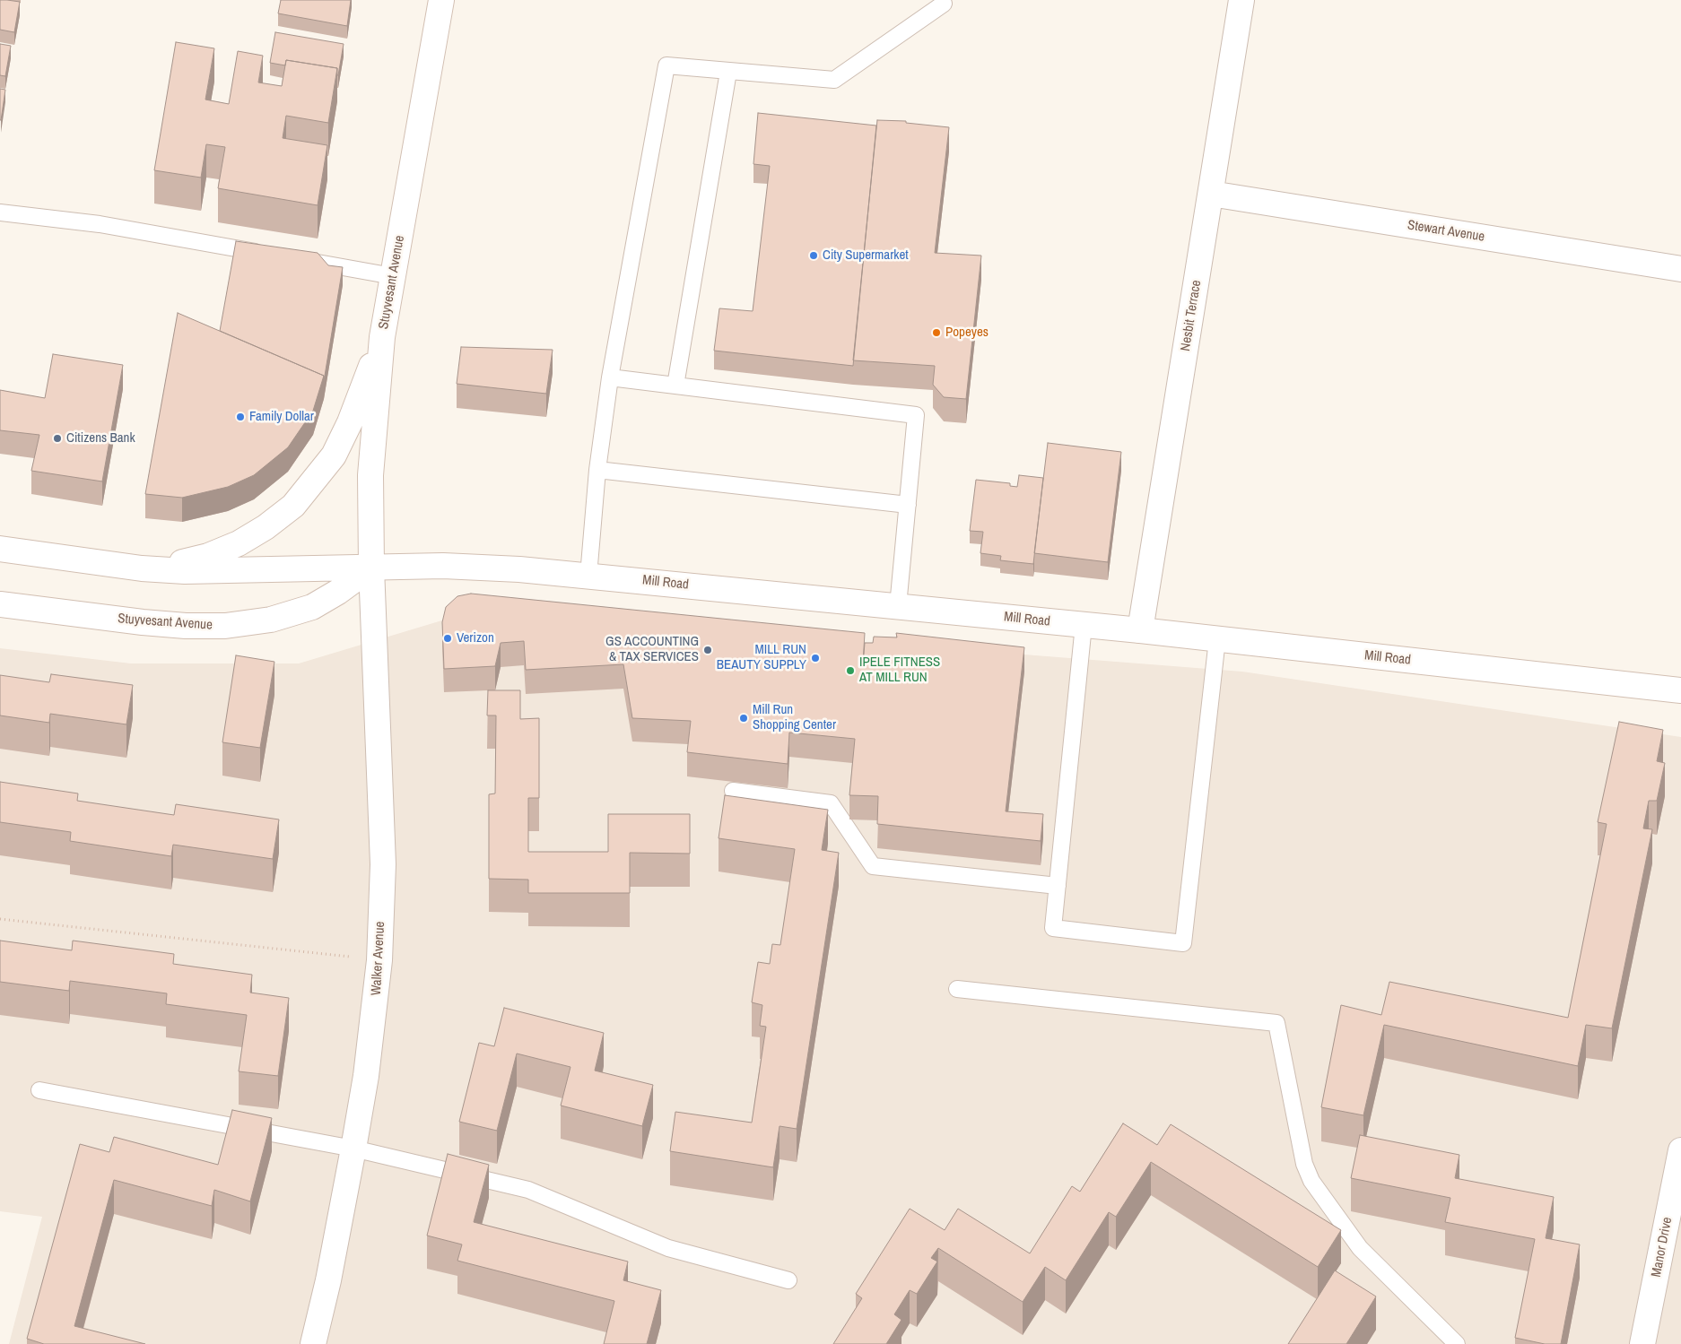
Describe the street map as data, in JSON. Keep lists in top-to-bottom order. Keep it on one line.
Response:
{"streets":{"street":["Stewart Avenue","Stuyvesant Avenue","Nesbit Terrace","Mill Road","Walker Avenue","Manor Drive"]},"crossings":[["Stewart Avenue","Nesbit Terrace"],["Stuyvesant Avenue","Mill Road"],["Stuyvesant Avenue","Walker Avenue"],["Nesbit Terrace","Mill Road"],["Mill Road","Walker Avenue"]],"places":["City Supermarket","Popeyes","Family Dollar","Citizens Bank","Verizon","GS ACCOUNTING & TAX SERVICES","MILL RUN BEAUTY SUPPLY","IPELE FITNESS AT MILL RUN","Mill Run Shopping Center"]}
